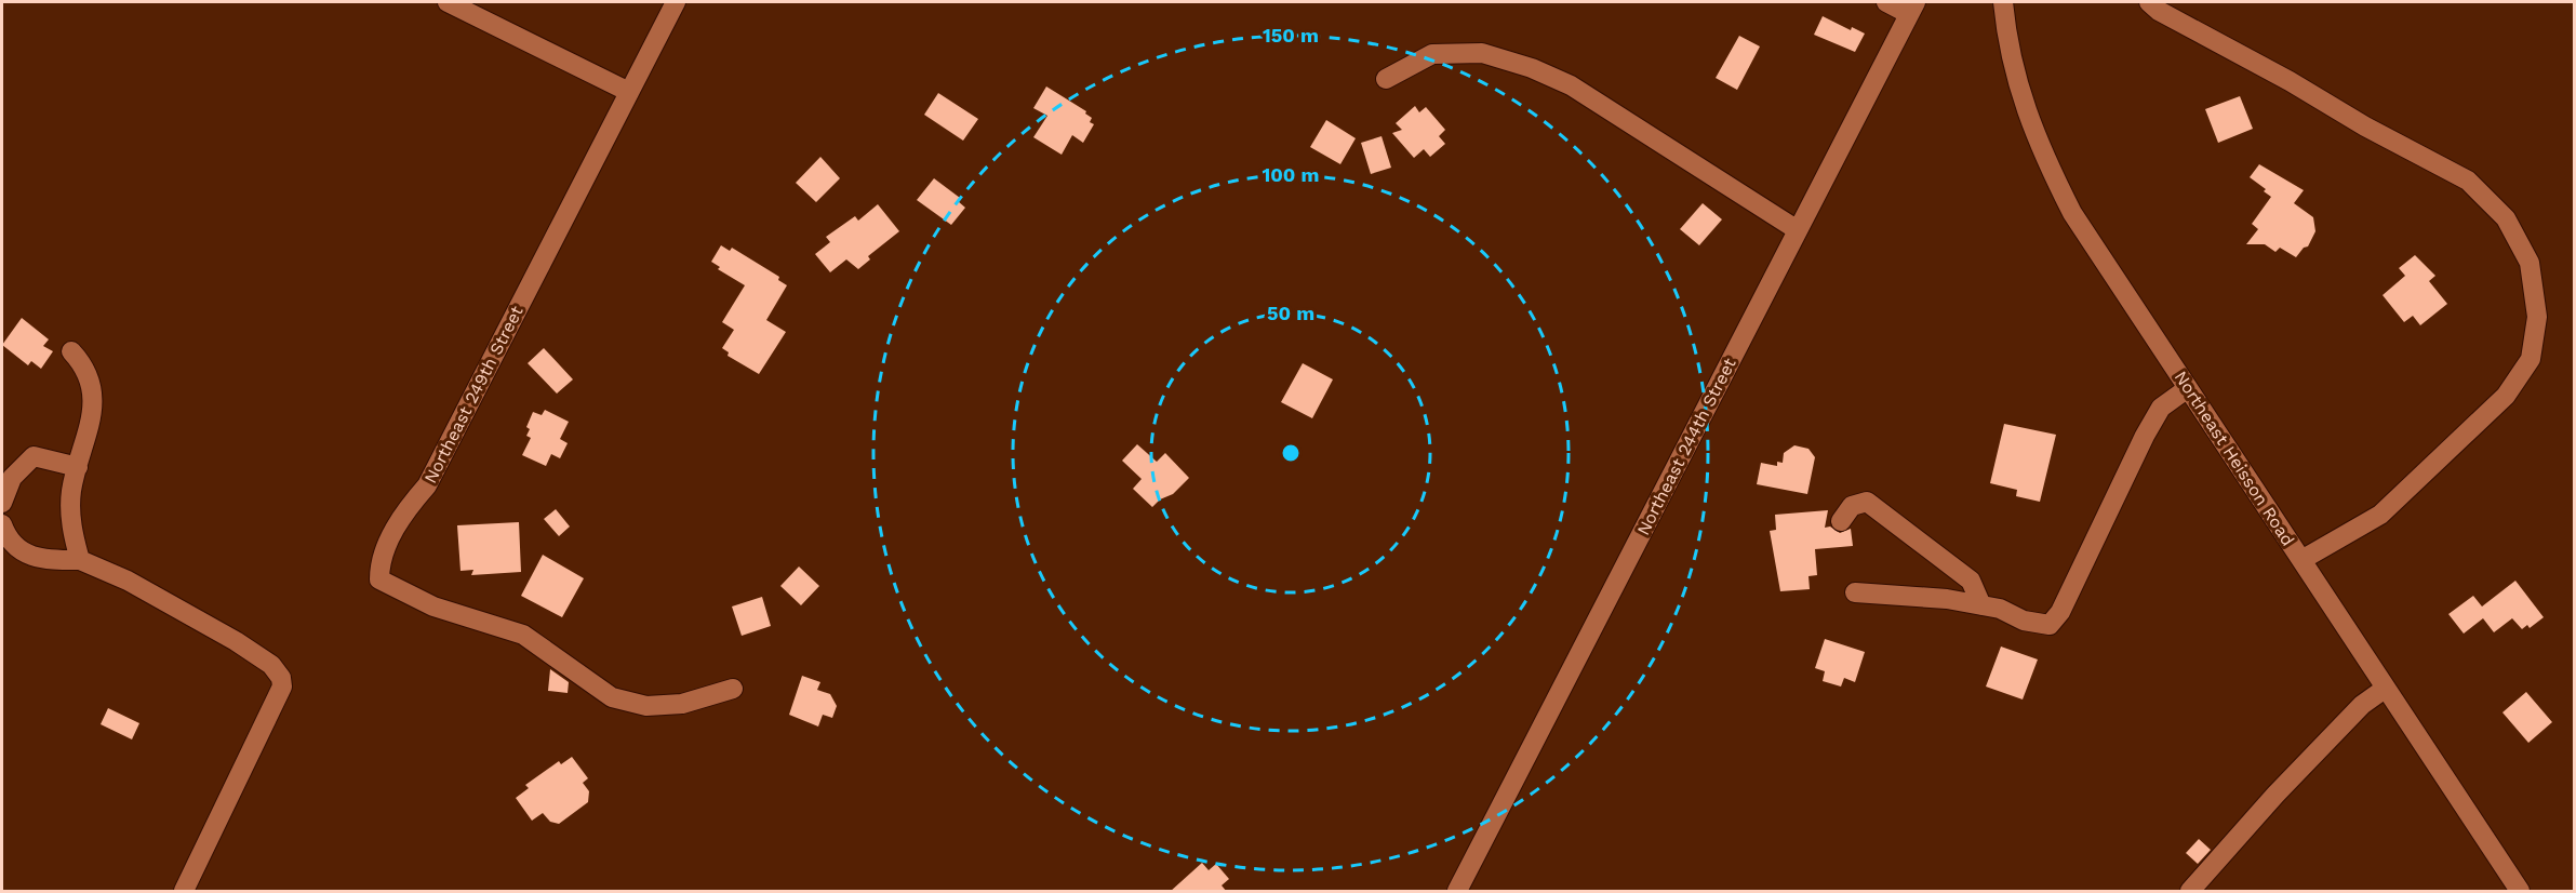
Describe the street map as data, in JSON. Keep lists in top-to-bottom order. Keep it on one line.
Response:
{"streets":{"street":["Northeast 249th Street","Northeast 244th Street","Northeast Heisson Road"]},"rings":["150 m","100 m","50 m"]}
